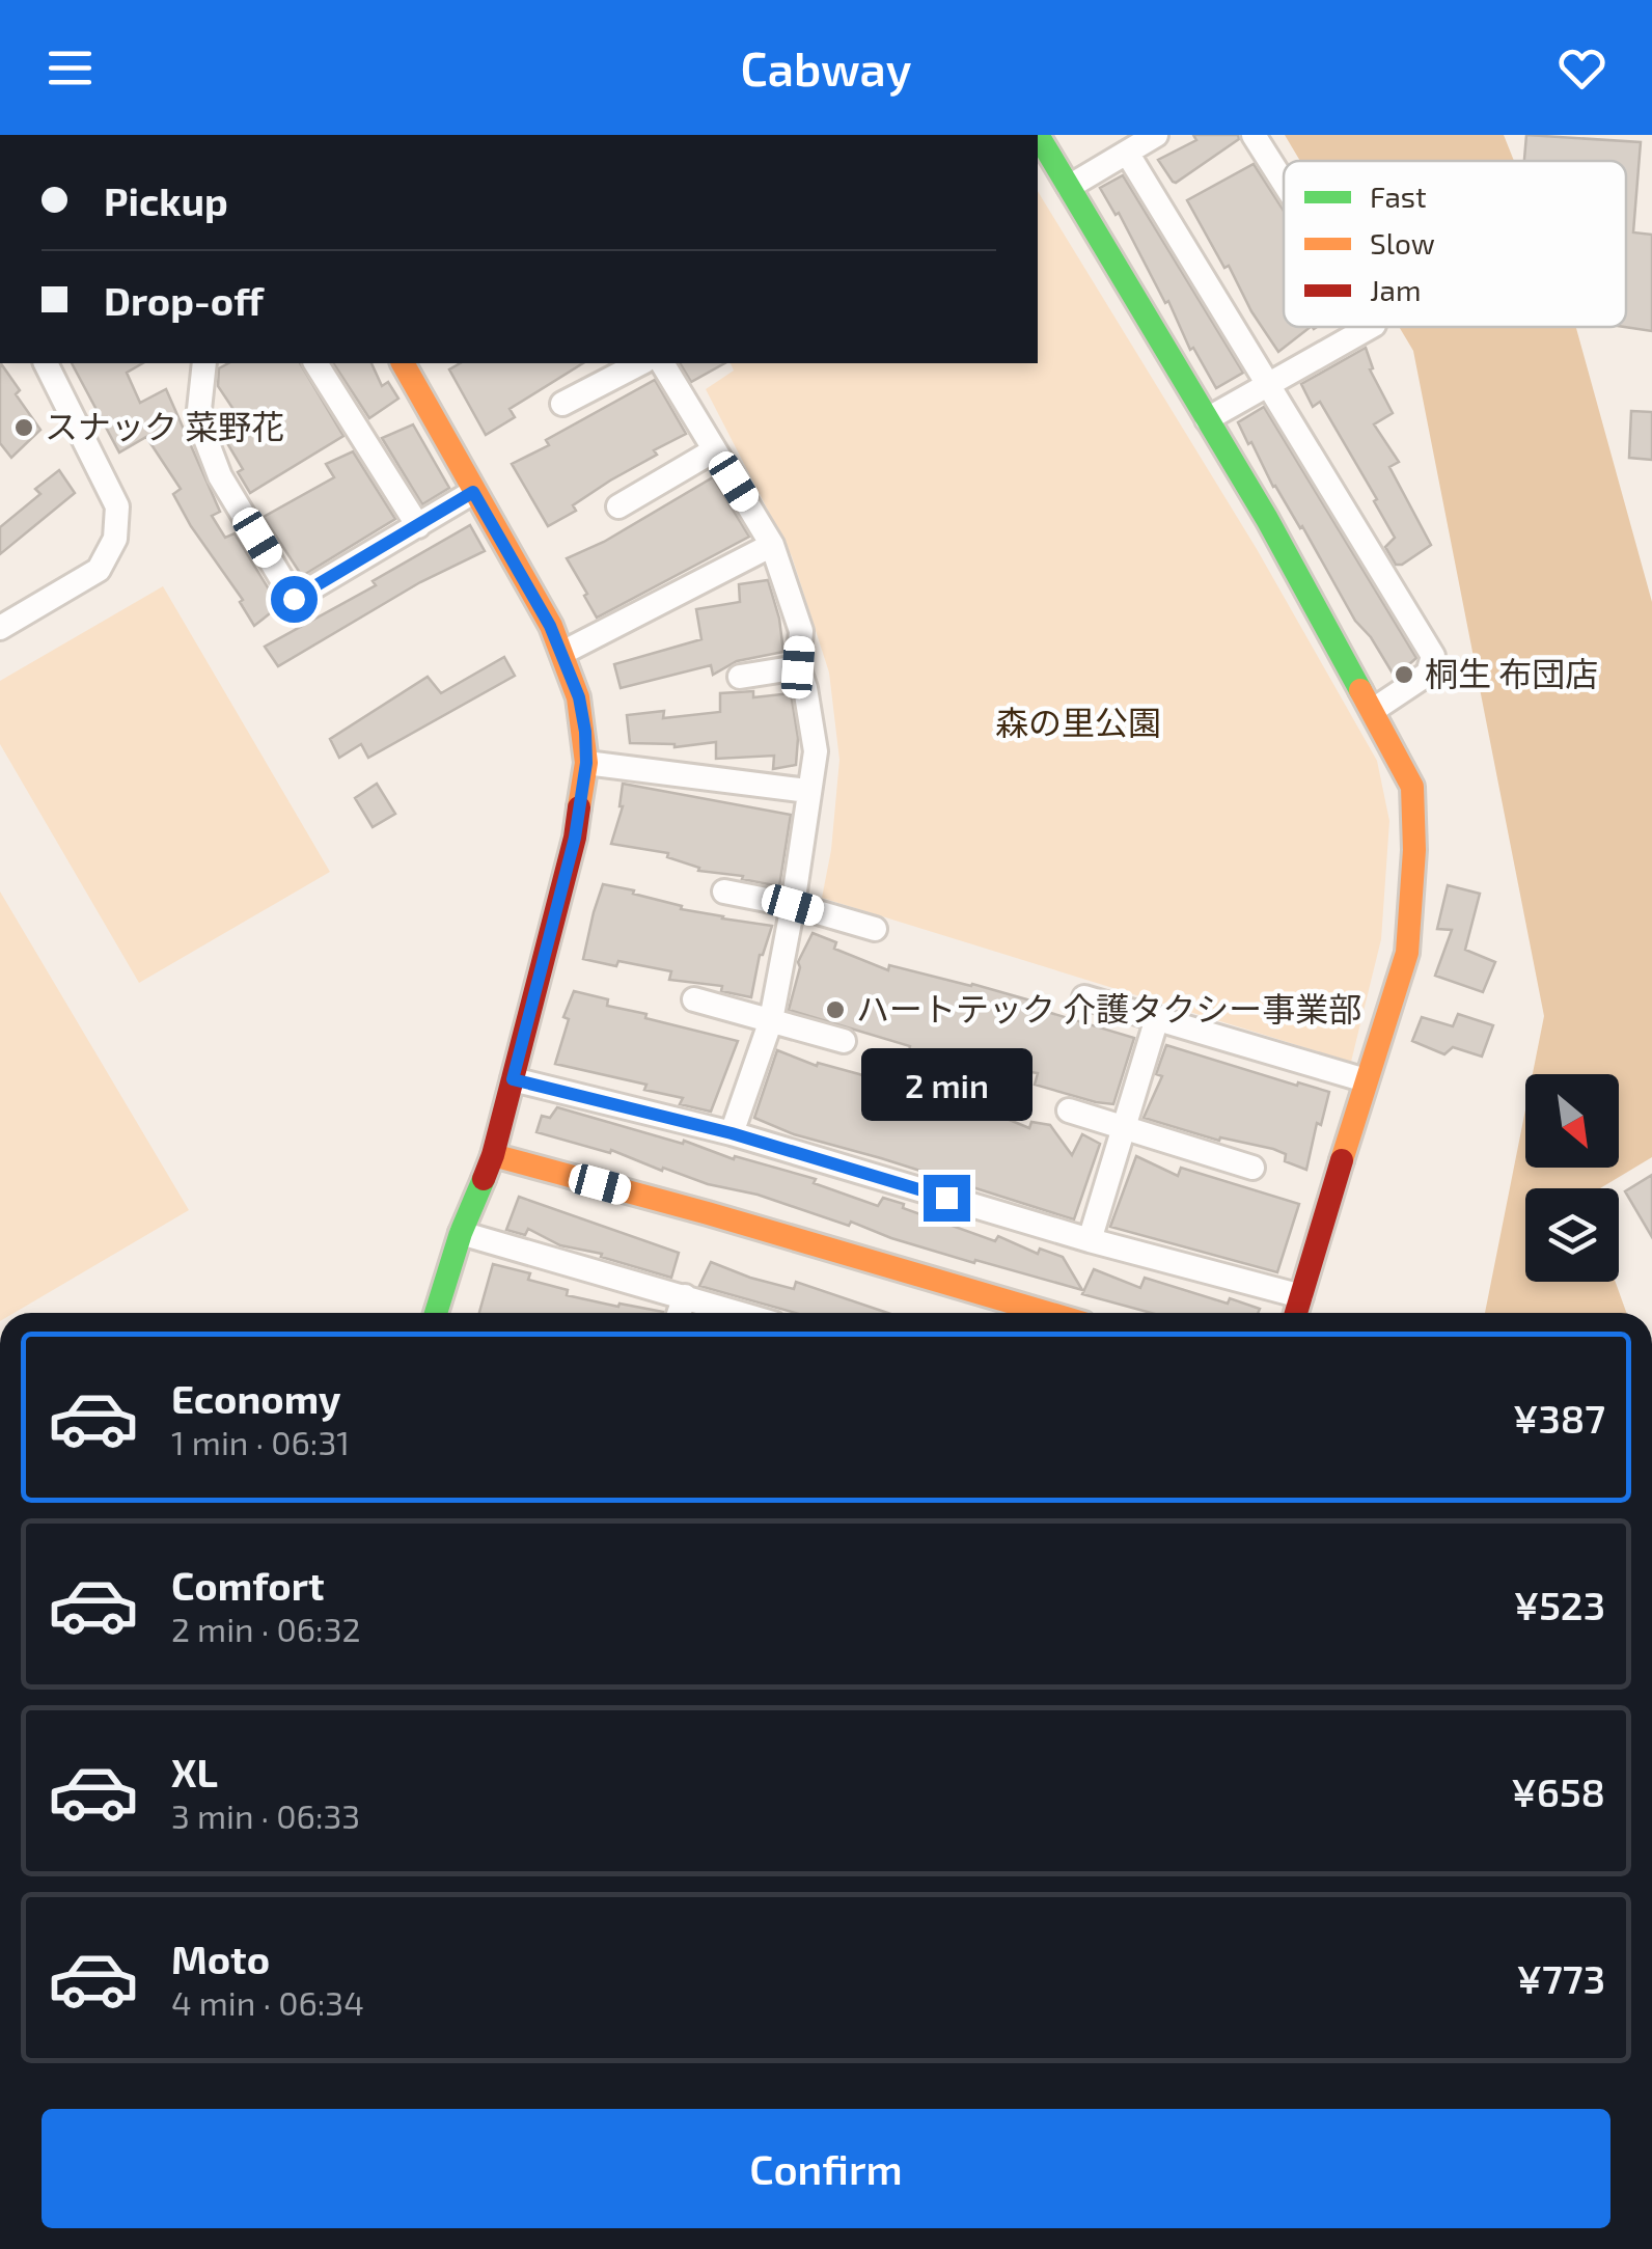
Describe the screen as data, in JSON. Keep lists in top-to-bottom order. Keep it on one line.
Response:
{"parks":["森の里公園"],"places":["スナック 菜野花","桐生 布団店","ハートテック 介護タクシー事業部"],"legend":["Fast","Slow","Jam"],"north":"bottom right","page":{"header":"Cabway","banner":["Pickup","Drop-off"],"bubble":"2 min","list":[{"name":"Economy","note":"1 min · 06:31","value":"¥387"},{"name":"Comfort","note":"2 min · 06:32","value":"¥523"},{"name":"XL","note":"3 min · 06:33","value":"¥658"},{"name":"Moto","note":"4 min · 06:34","value":"¥773"}],"buttons":"Confirm"}}
